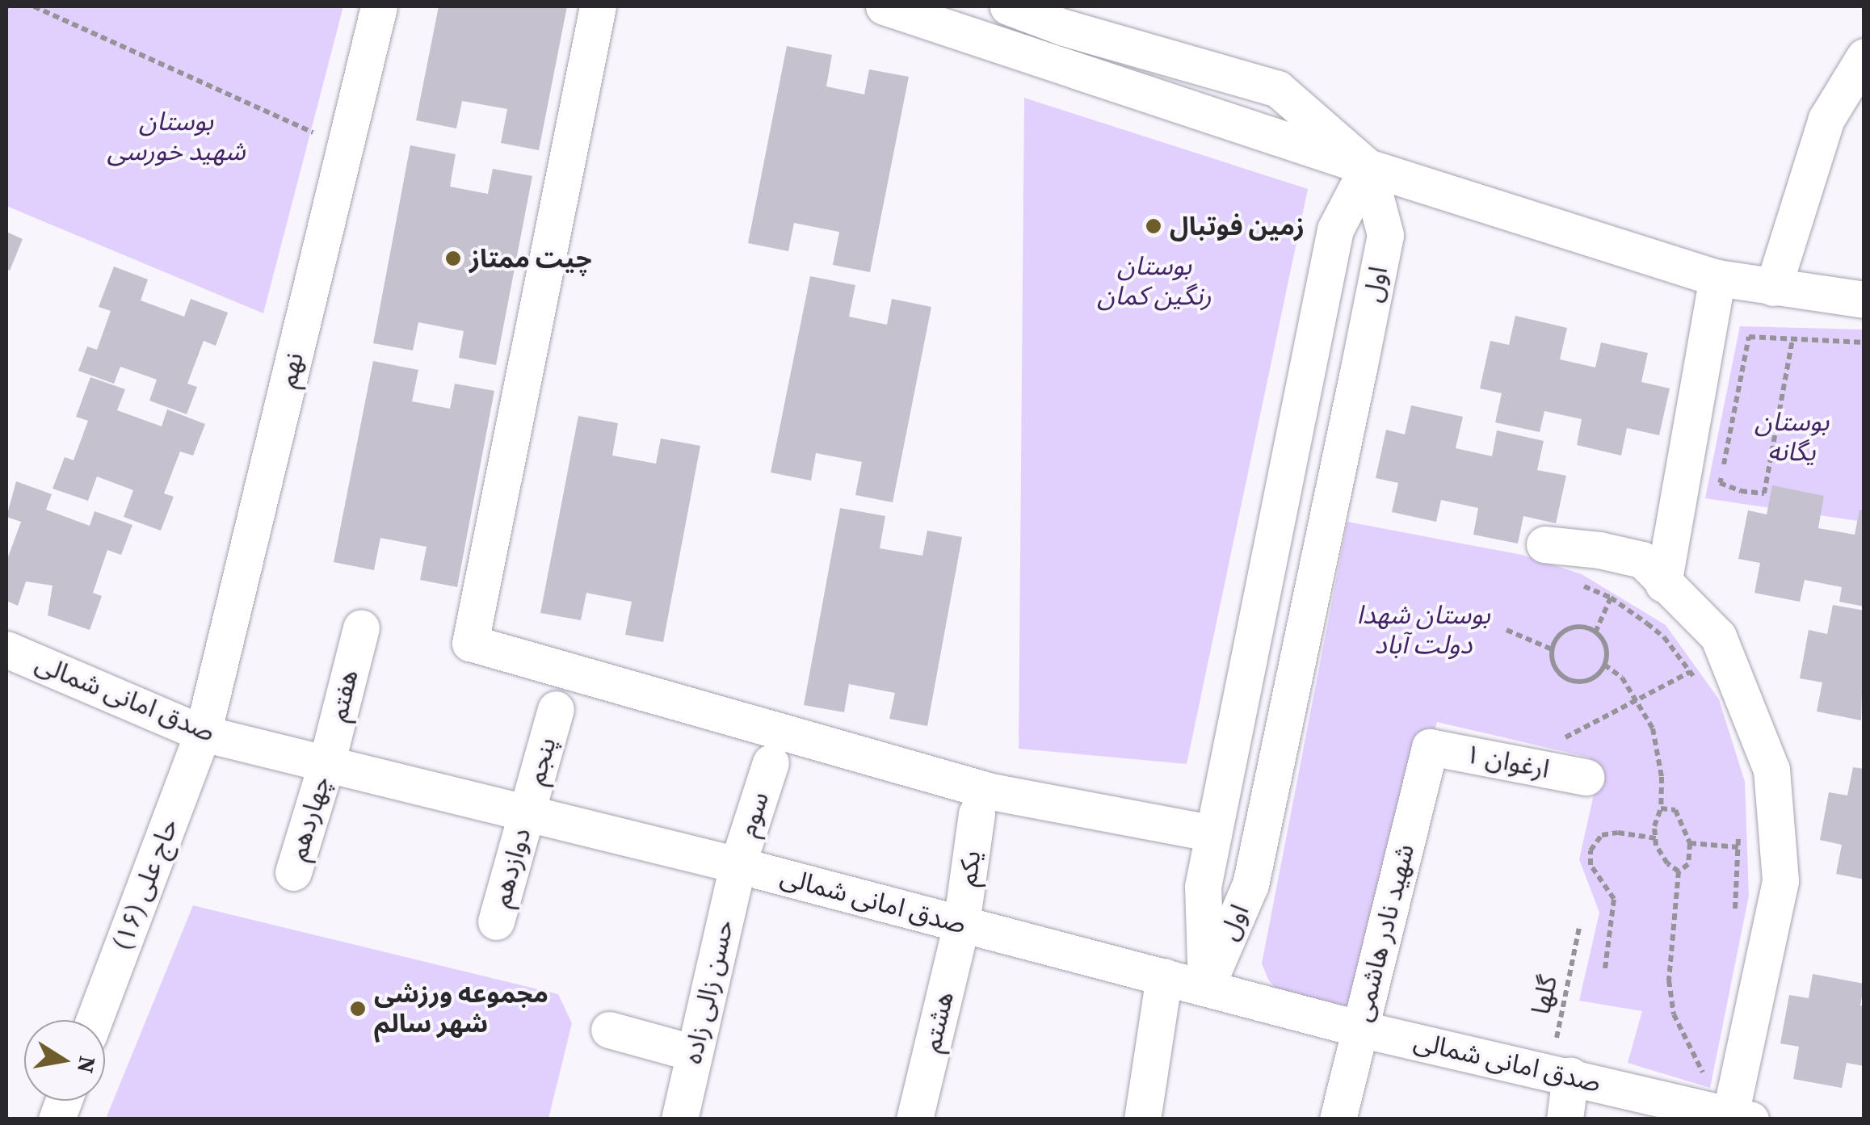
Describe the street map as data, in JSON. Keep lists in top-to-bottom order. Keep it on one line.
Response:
{"streets":{"street":["اول","نهم","هفتم","صدق امانی شمالی","پنجم","ارغوان ۱","سوم","چهاردهم","دوازدهم","یکم","حاج علی (۱۶)","شهید نادر هاشمی","حسن زالی زاده","هشتم"],"path":["گلها"]},"crossings":[["اول","صدق امانی شمالی"],["نهم","صدق امانی شمالی"],["نهم","حاج علی (۱۶)"],["هفتم","صدق امانی شمالی"],["هفتم","چهاردهم"],["صدق امانی شمالی","پنجم"],["صدق امانی شمالی","سوم"],["صدق امانی شمالی","چهاردهم"],["صدق امانی شمالی","دوازدهم"],["صدق امانی شمالی","یکم"],["صدق امانی شمالی","حاج علی (۱۶)"],["صدق امانی شمالی","شهید نادر هاشمی"],["صدق امانی شمالی","حسن زالی زاده"],["صدق امانی شمالی","گلها"],["صدق امانی شمالی","هشتم"],["پنجم","دوازدهم"],["ارغوان ۱","شهید نادر هاشمی"],["سوم","حسن زالی زاده"],["یکم","هشتم"]],"parks":["بوستان شهید خورسی","بوستان رنگین کمان","بوستان یگانه","بوستان شهدا دولت آباد"],"places":["زمین فوتبال","چیت ممتاز","مجموعه ورزشی شهر سالم"],"north":"right"}
